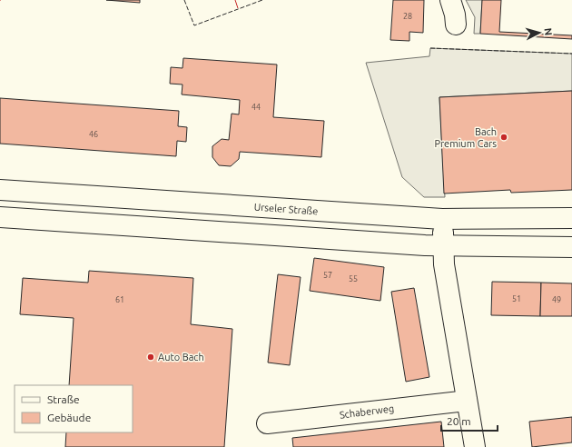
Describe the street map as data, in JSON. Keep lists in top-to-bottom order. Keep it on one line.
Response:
{"streets":{"street":["Urseler Straße","Schaberweg"]},"places":["Bach Premium Cars","Auto Bach"],"house_numbers":["28","44","46","57","55","51","61","49"],"legend":["Straße","Gebäude"],"scale_bar":"20 m","north":"right"}
